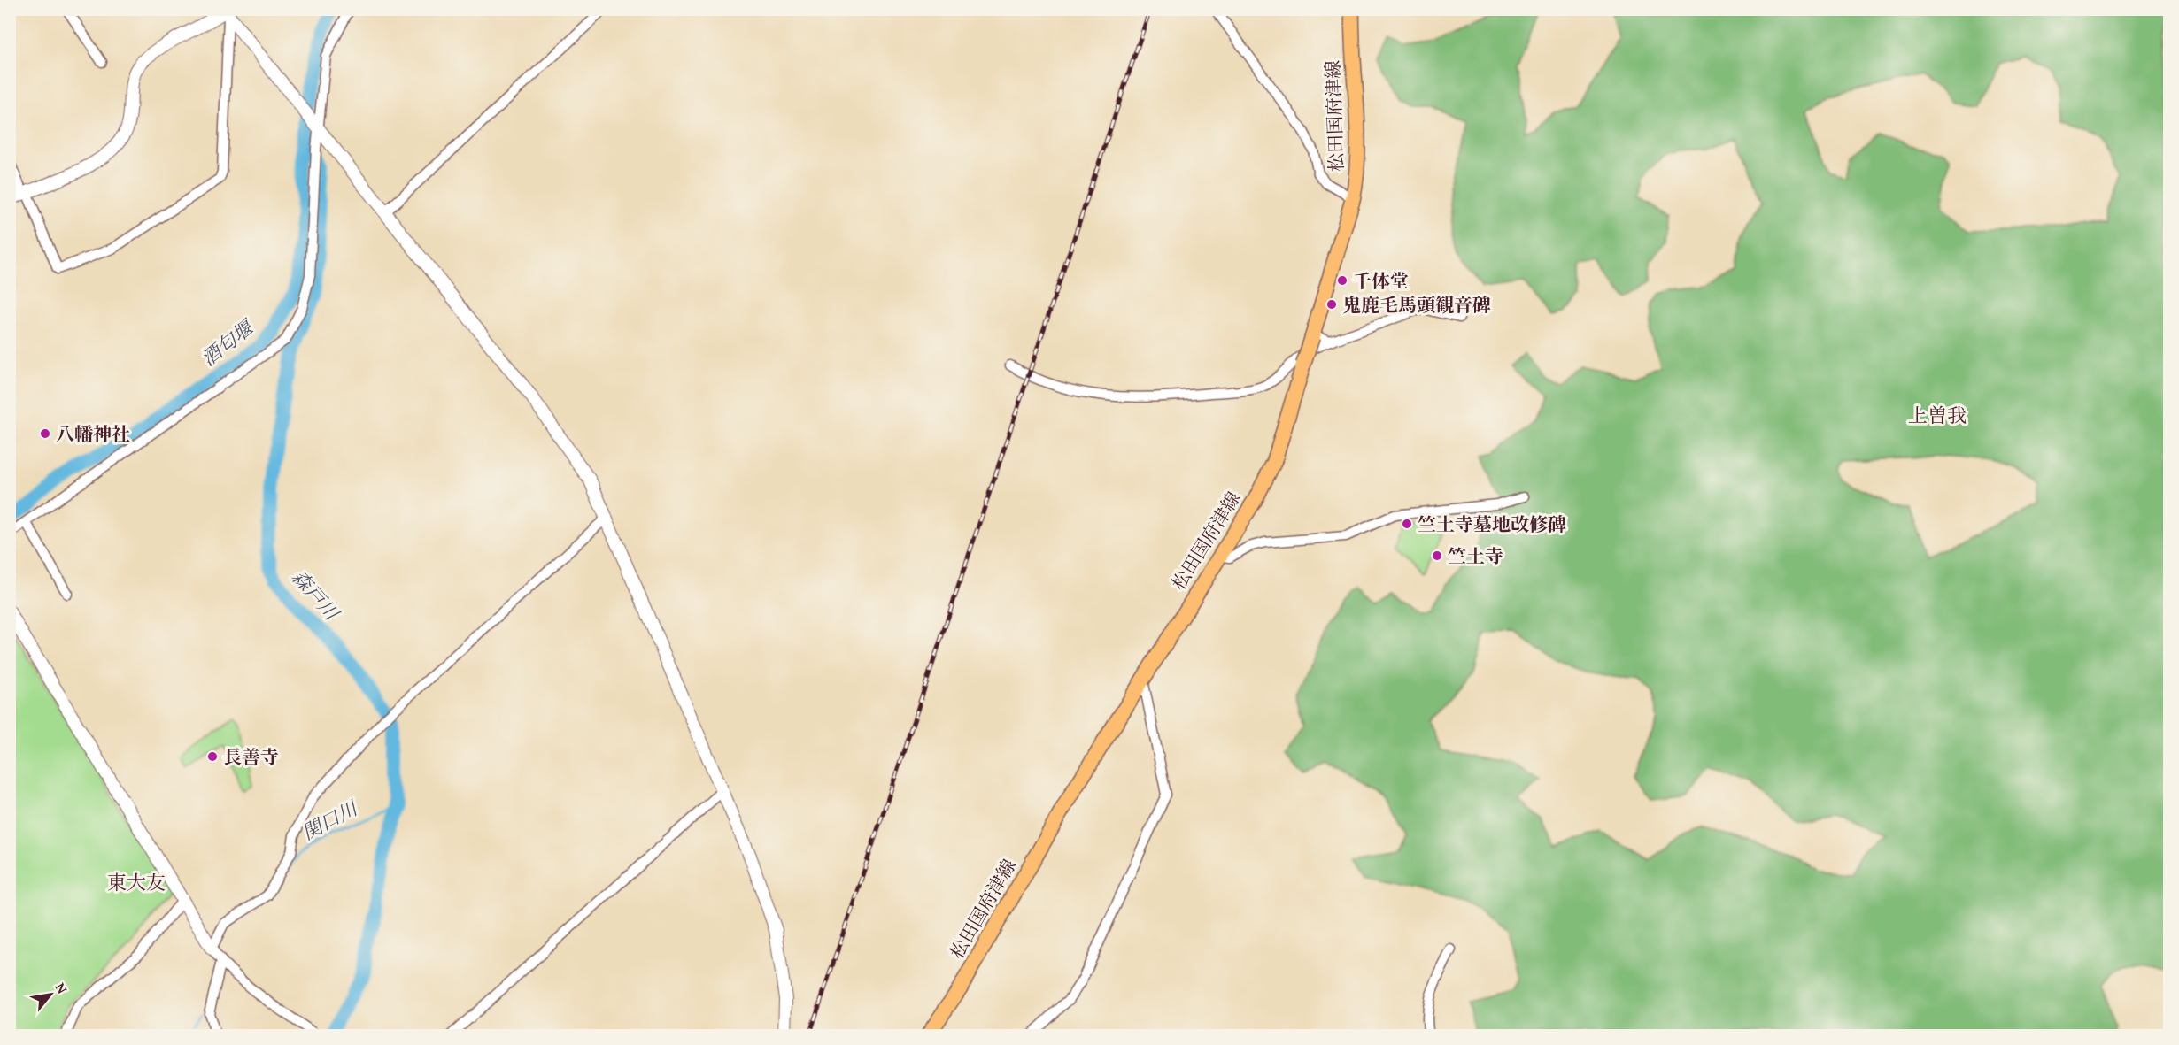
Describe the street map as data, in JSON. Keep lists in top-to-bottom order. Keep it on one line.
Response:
{"streets":{"main road":["松田国府津線"]},"districts":["上曽我","東大友"],"water":["酒匂堰","森戸川","関口川"],"places":["千体堂","鬼鹿毛馬頭観音碑","八幡神社","竺土寺墓地改修碑","竺土寺","長善寺"],"north":"top right"}
